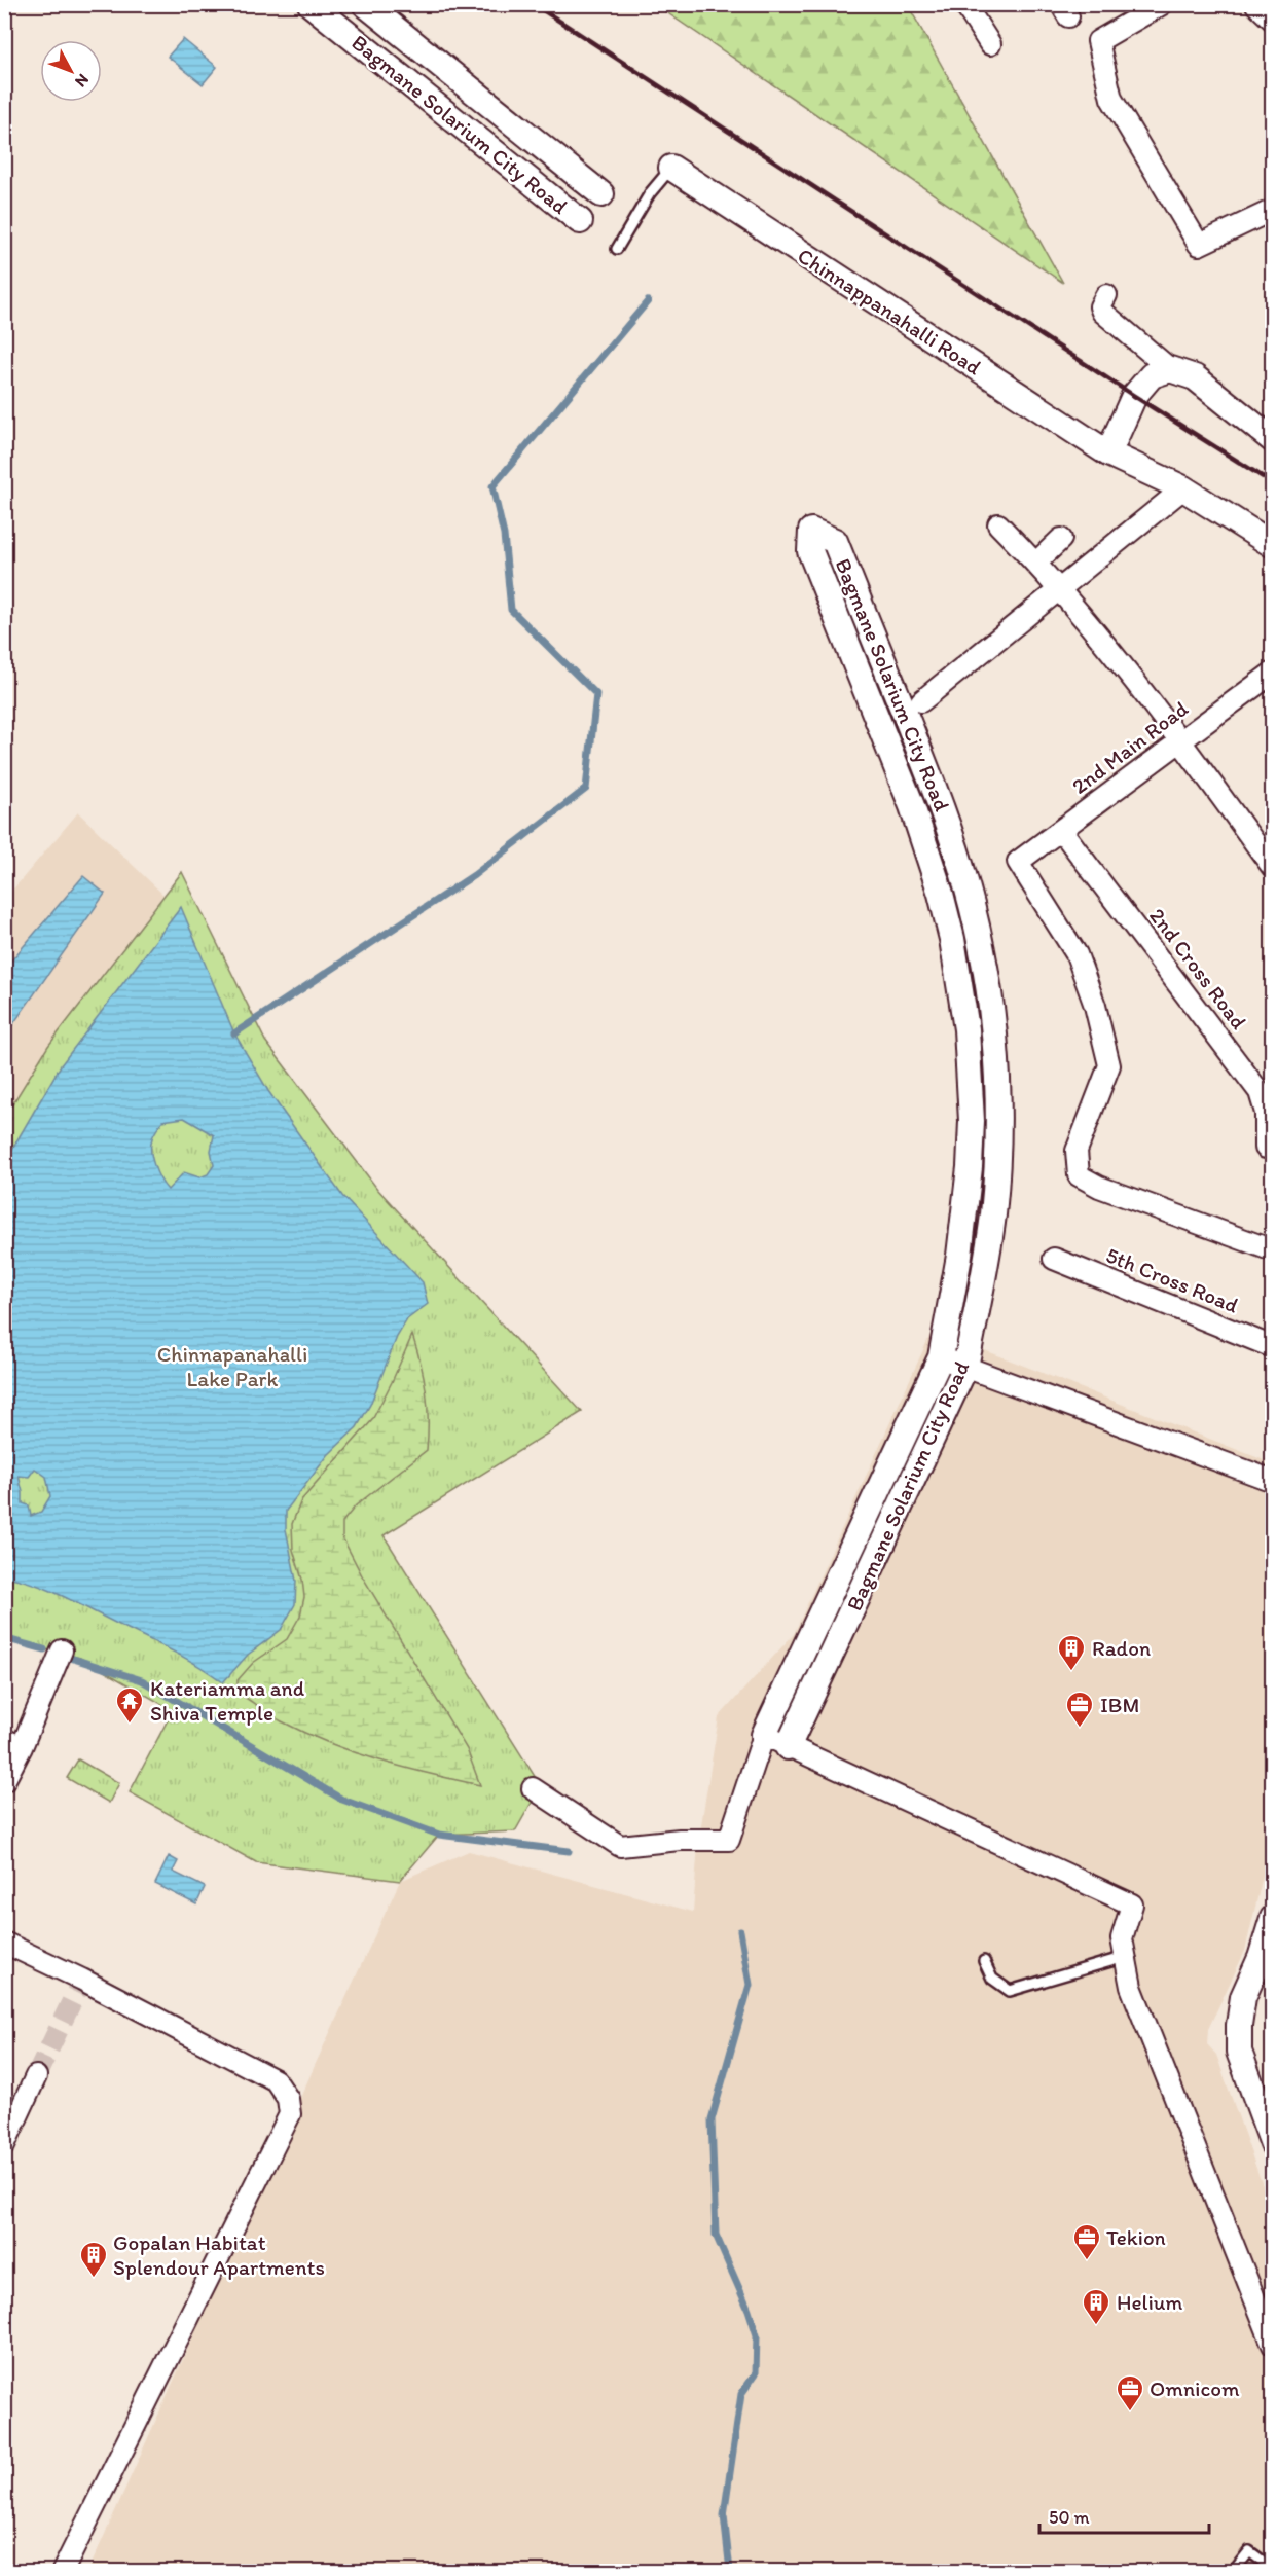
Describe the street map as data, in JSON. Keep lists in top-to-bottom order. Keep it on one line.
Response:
{"streets":{"street":["Bagmane Solarium City Road","Chinnappanahalli Road","2nd Main Road","2nd Cross Road","5th Cross Road"]},"crossings":[["2nd Main Road","2nd Cross Road"]],"parks":["Chinnapanahalli Lake Park"],"places":{"building":["Radon","Gopalan Habitat Splendour Apartments","Helium"],"temple":["Kateriamma and Shiva Temple"],"office":["IBM","Tekion","Omnicom"]},"scale_bar":"50 m","north":"bottom right"}
